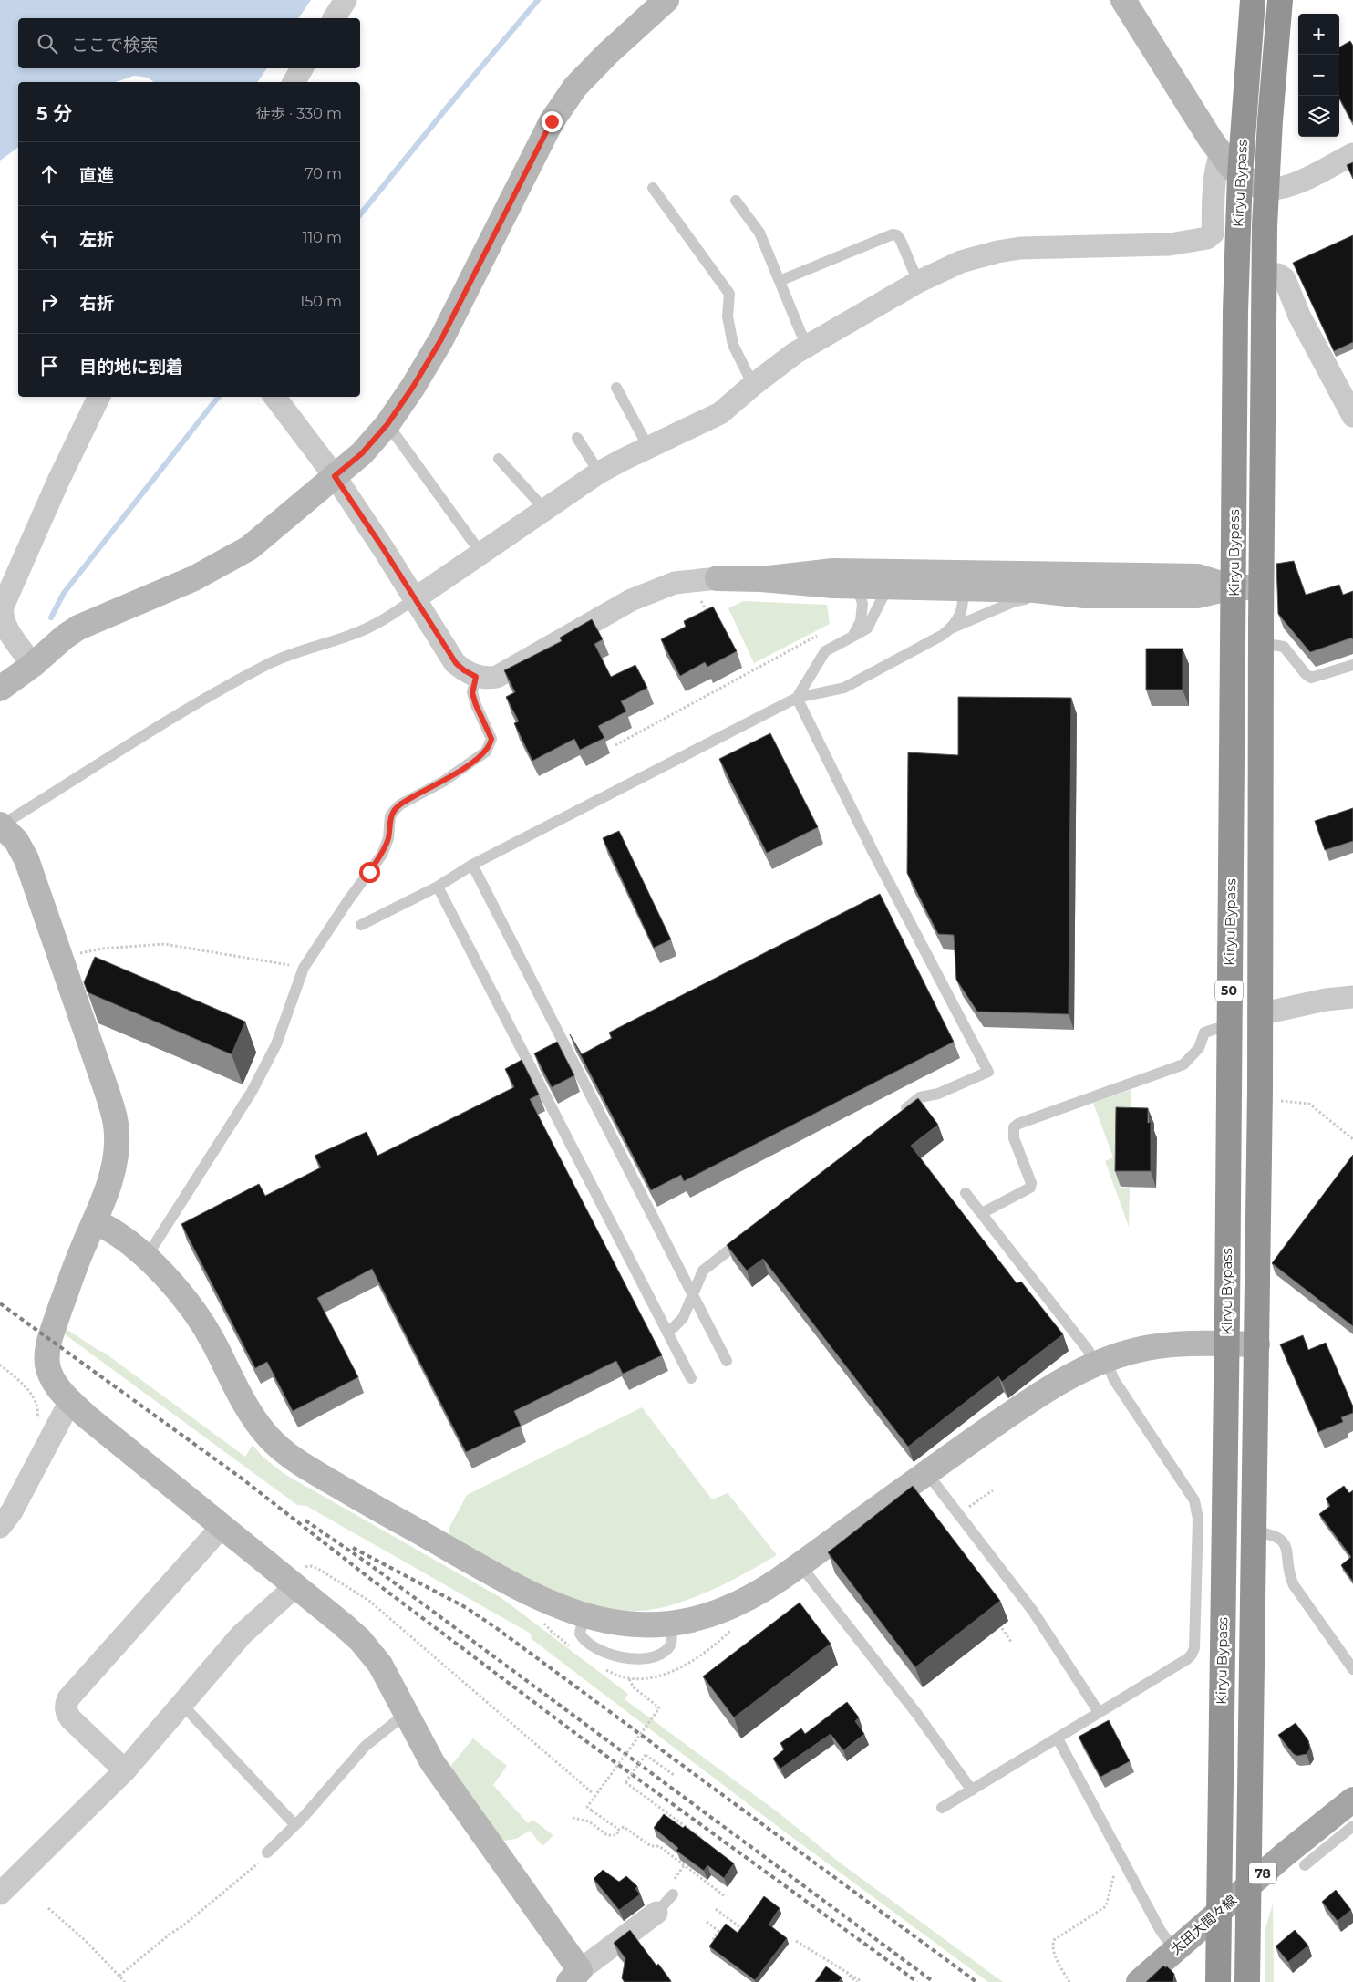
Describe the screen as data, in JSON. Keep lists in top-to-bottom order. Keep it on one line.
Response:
{"streets":{"highway":["Kiryu Bypass","50"],"main road":["78","太田大間々線"]},"crossings":[["Kiryu Bypass","太田大間々線"]],"page":{"map_buttons":["+","−"],"search":"ここで検索","heading":["5 分","徒歩 · 330 m"],"list":[["直進","70 m"],["左折","110 m"],["右折","150 m"],"目的地に到着"]}}
